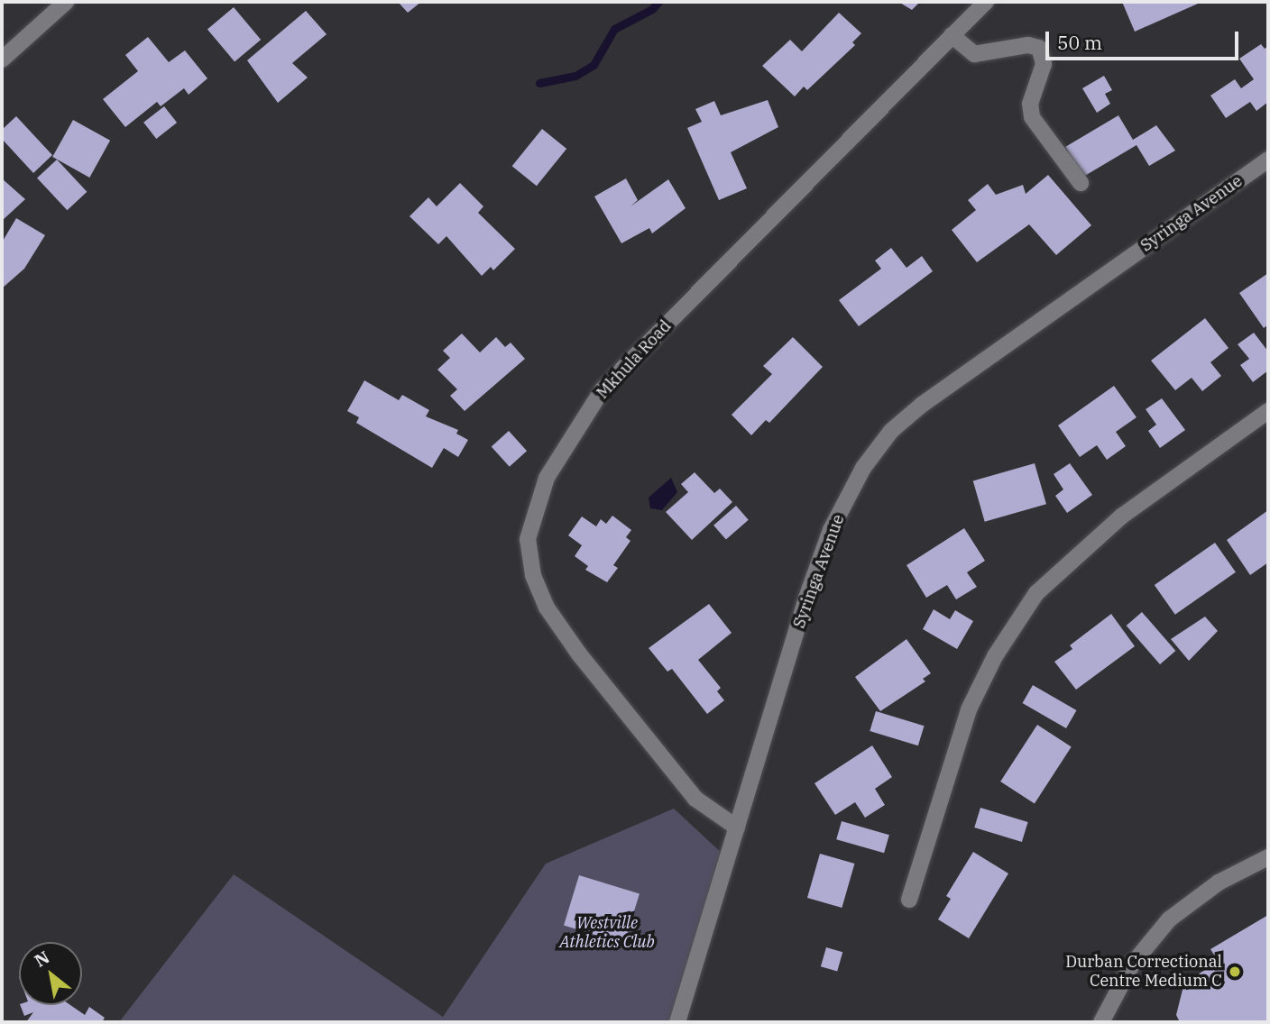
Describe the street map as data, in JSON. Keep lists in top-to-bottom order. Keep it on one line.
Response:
{"streets":{"street":["Syringa Avenue","Mkhula Road"]},"crossings":[["Syringa Avenue","Mkhula Road"]],"parks":["Westville Athletics Club"],"places":["Durban Correctional Centre Medium C"],"scale_bar":"50 m","north":"top left"}
